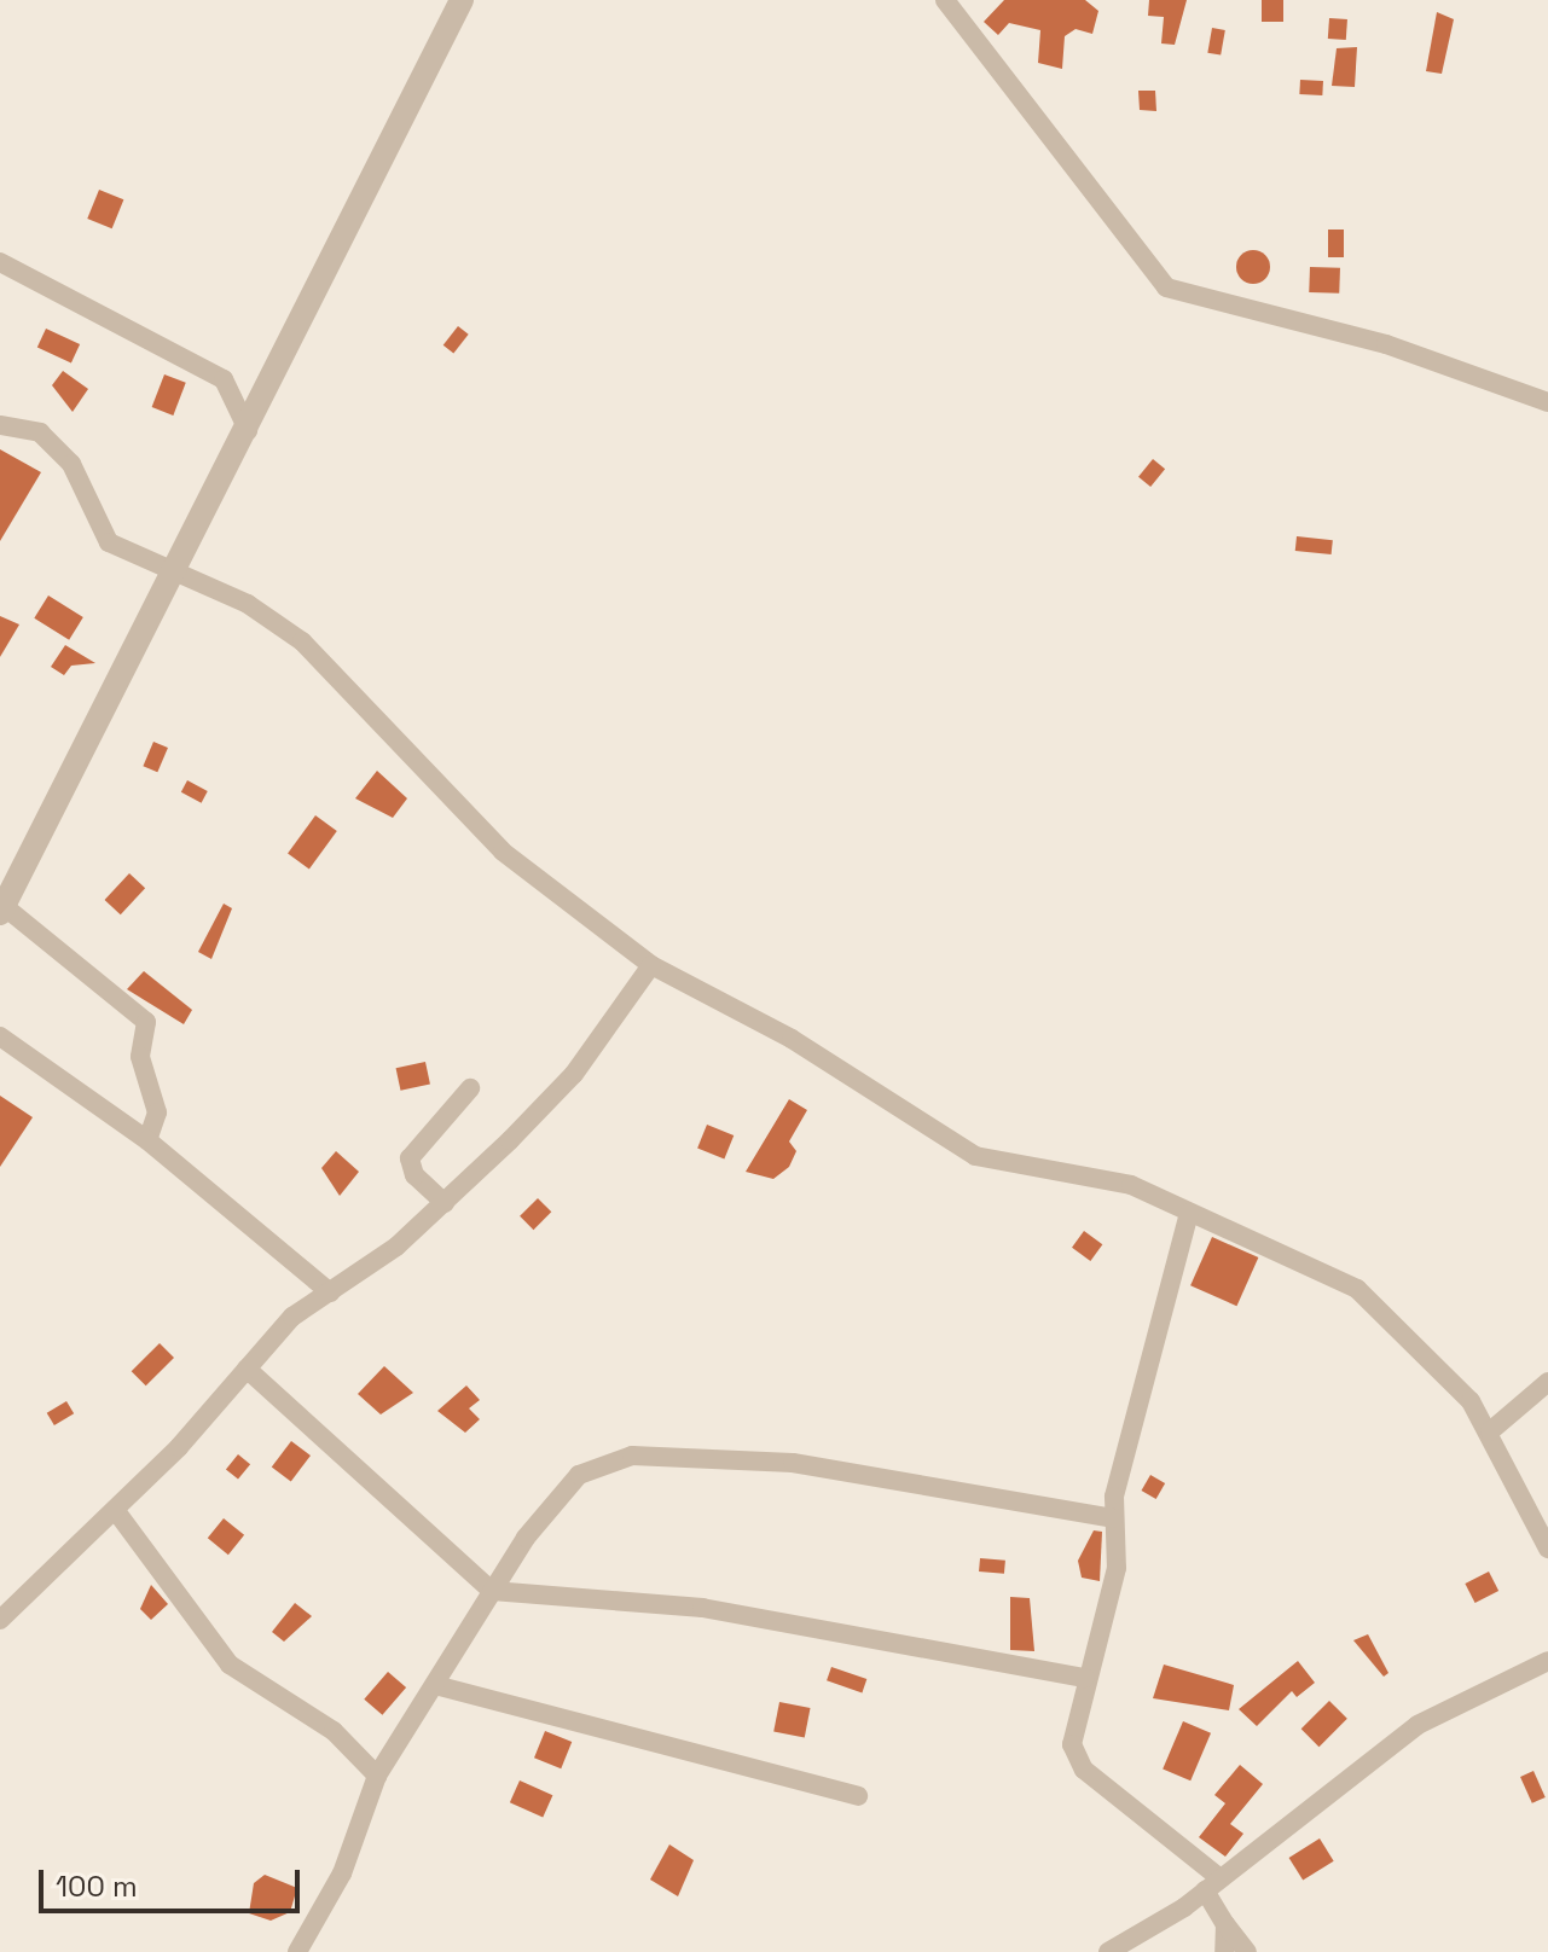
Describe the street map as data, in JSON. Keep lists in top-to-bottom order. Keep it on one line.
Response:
{"scale_bar":"100 m"}
